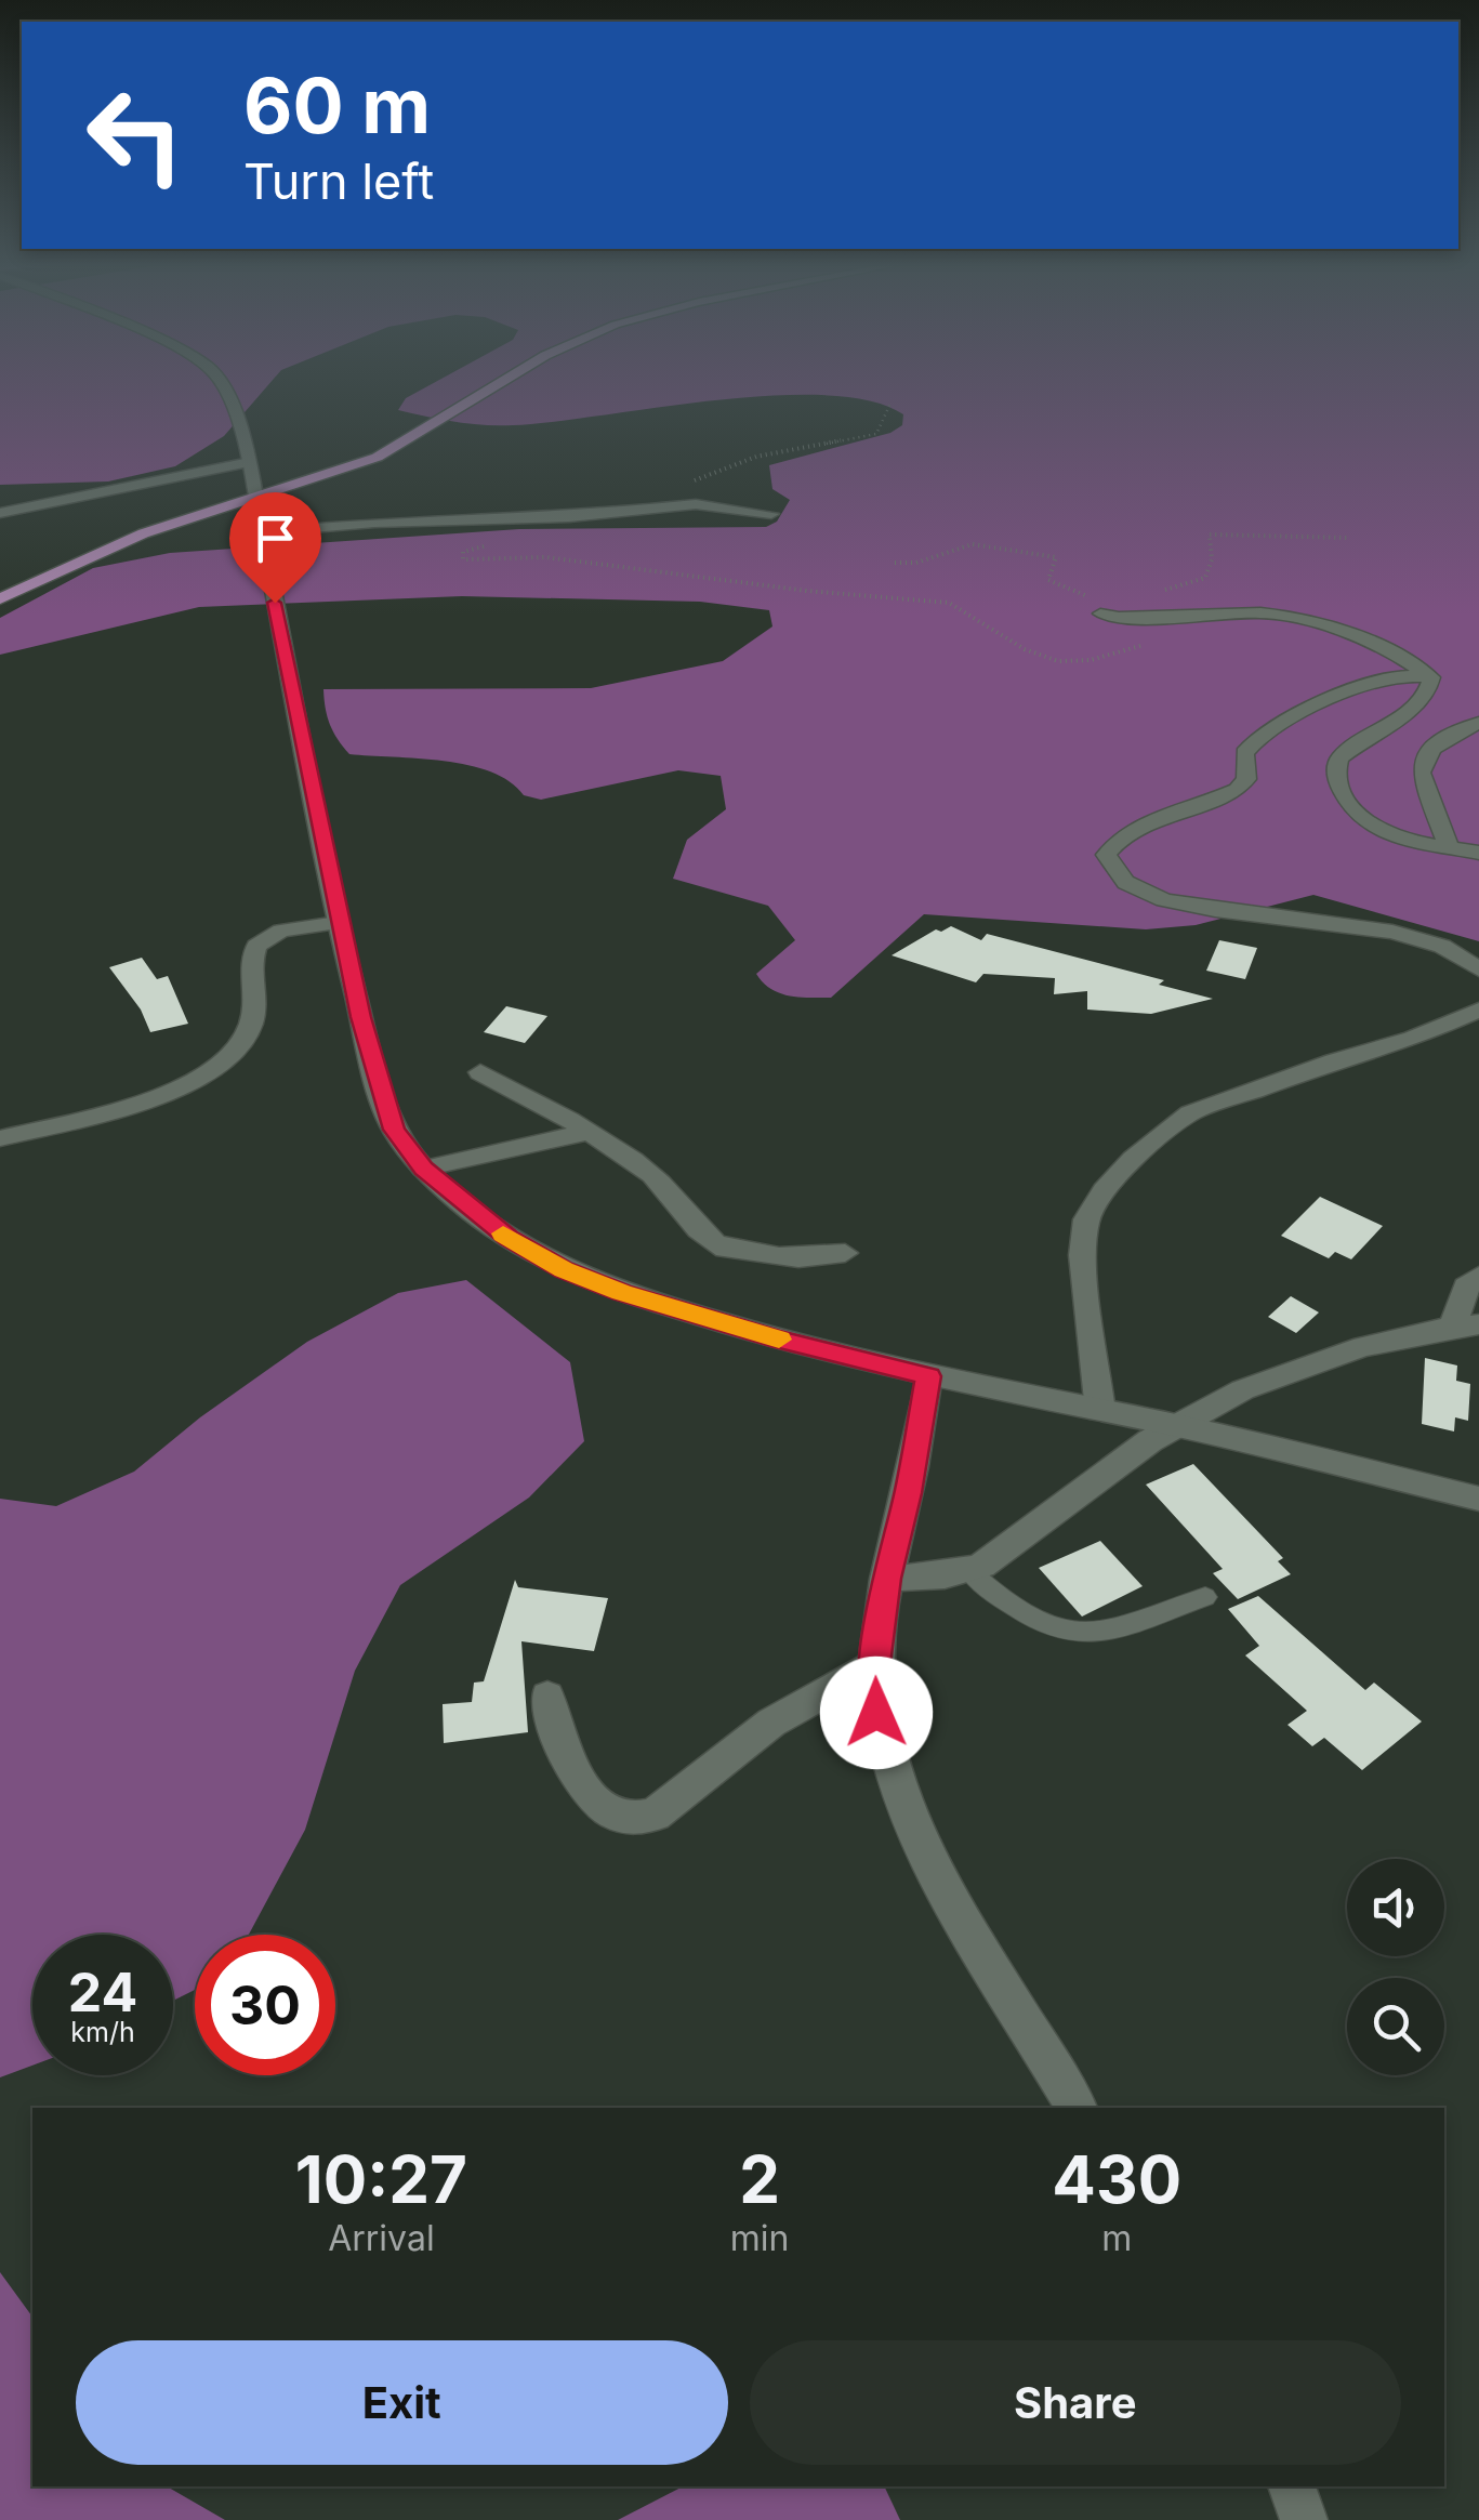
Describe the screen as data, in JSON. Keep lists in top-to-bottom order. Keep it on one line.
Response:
{"page":{"turn":["60 m","Turn left"],"speed":"24 km/h","limit":"30","eta":["10:27","Arrival","2","min","430","m"],"buttons":["Exit","Share"]}}
